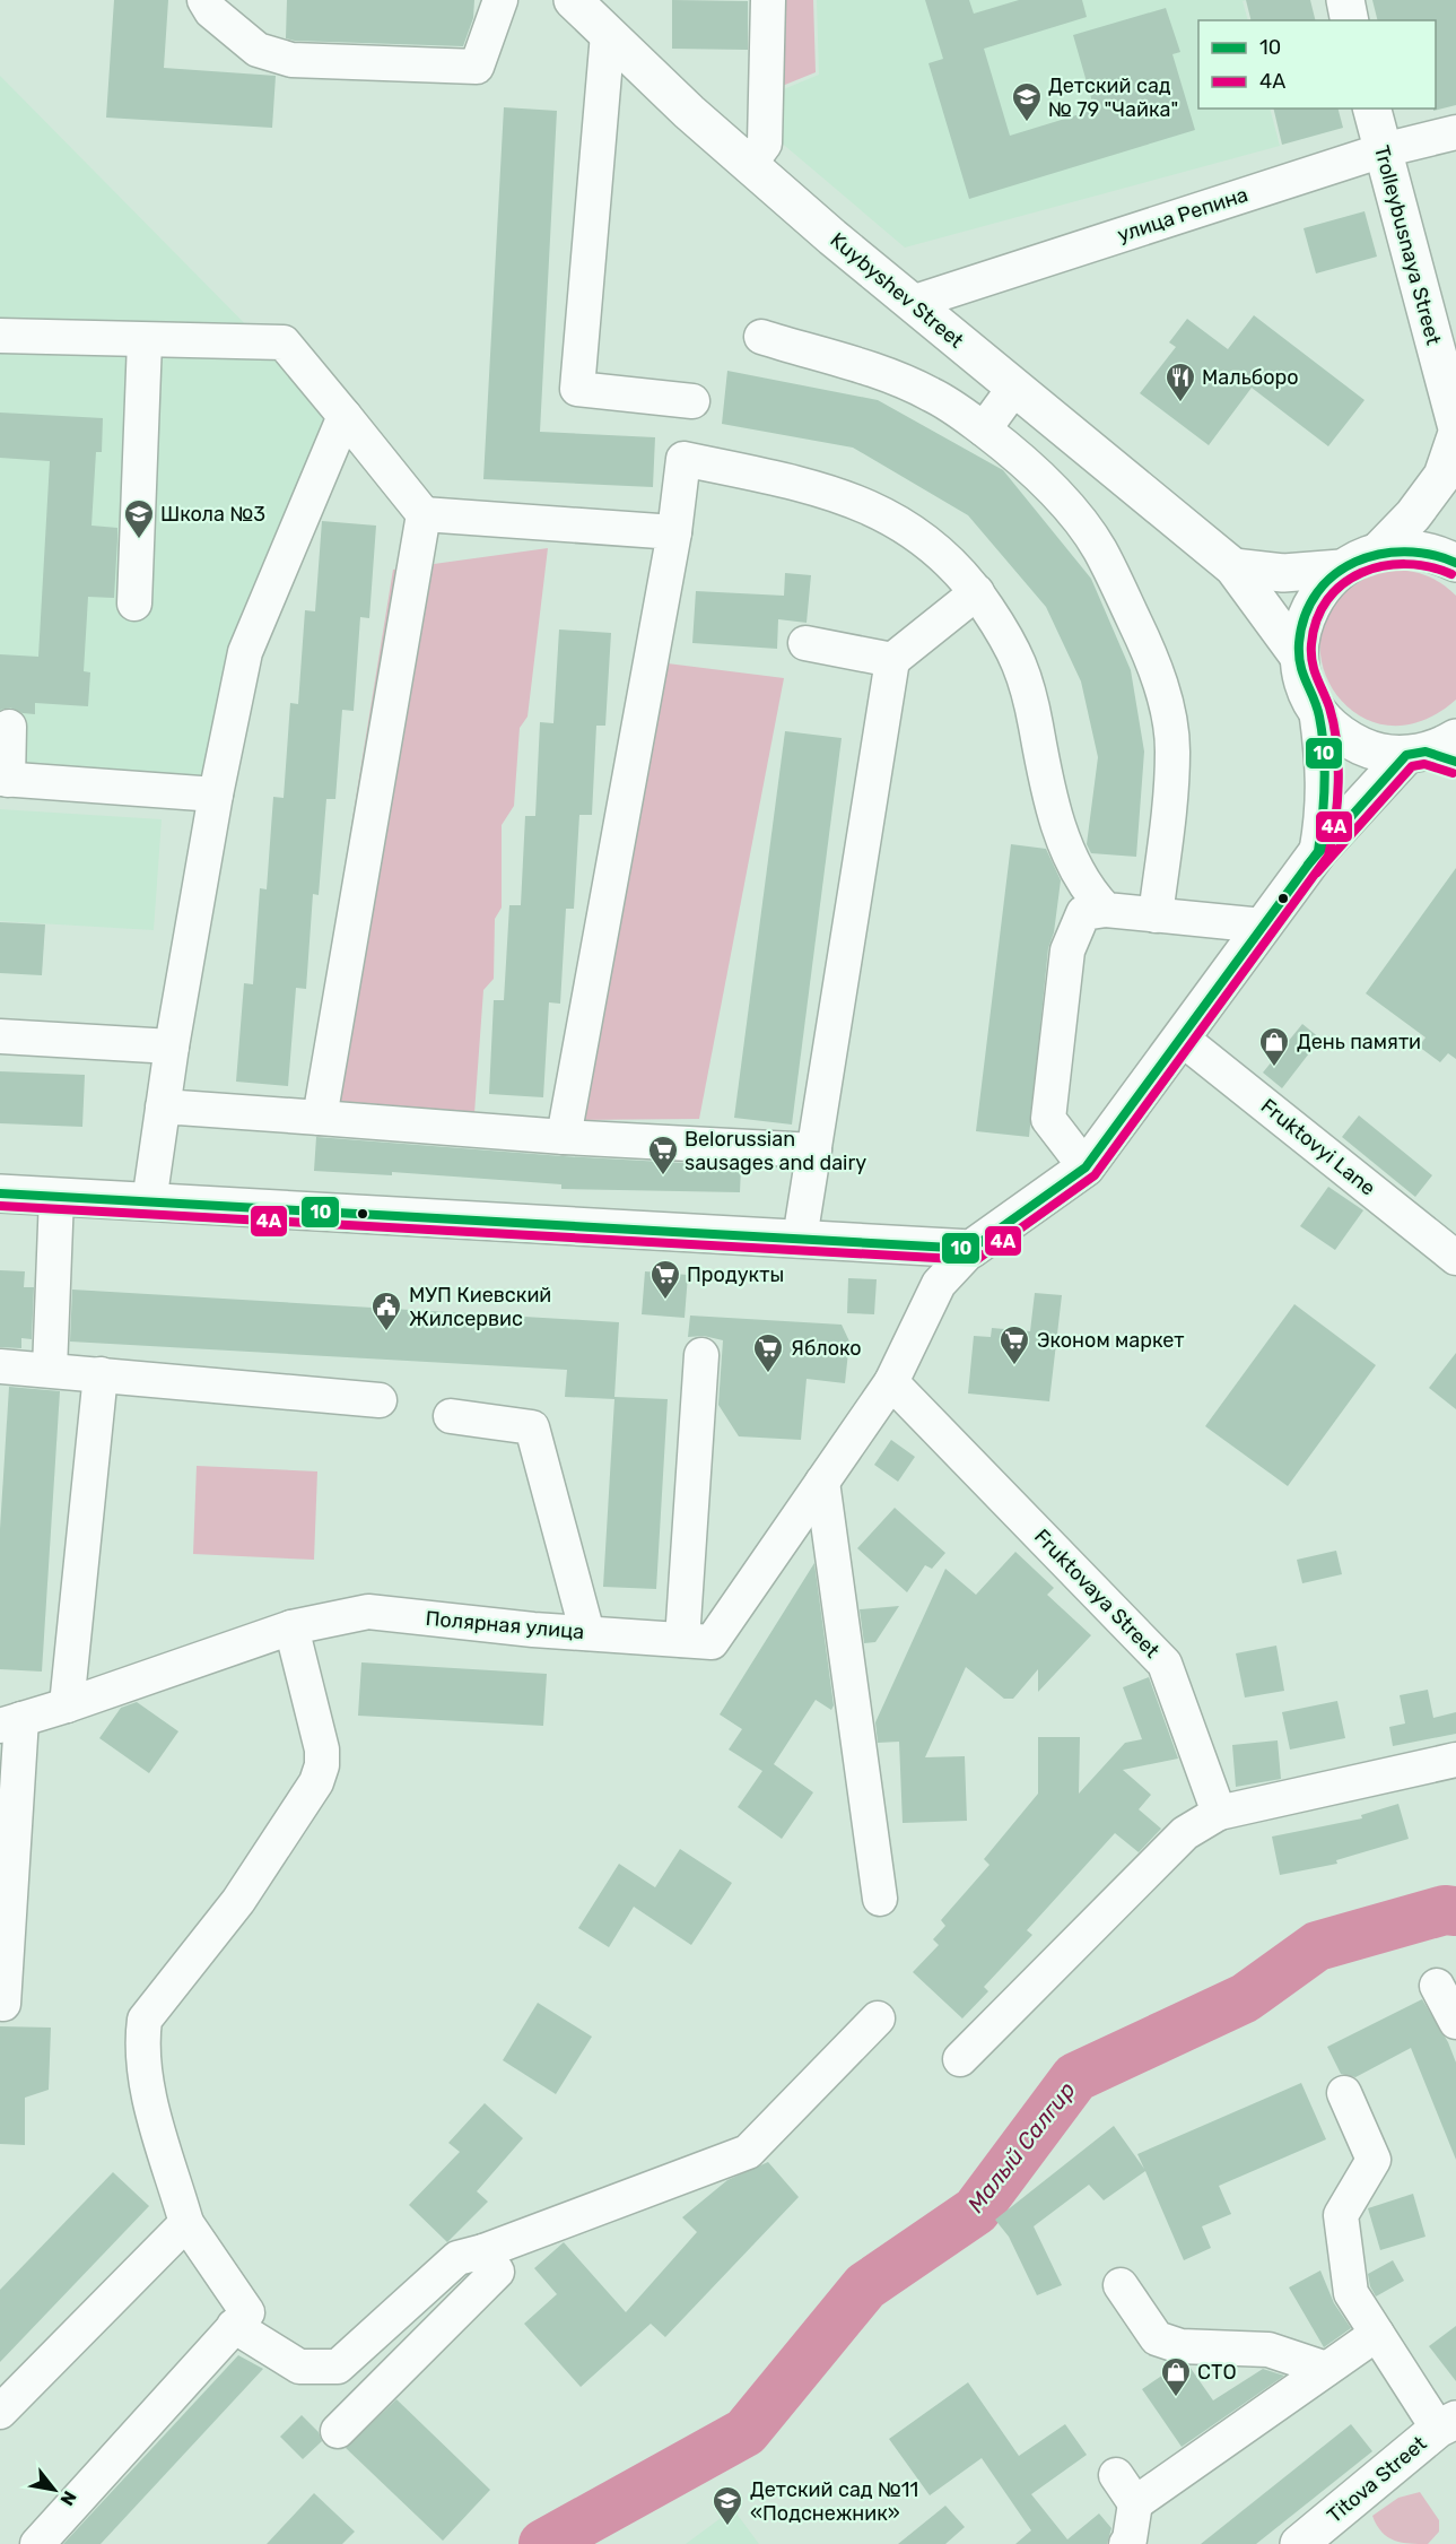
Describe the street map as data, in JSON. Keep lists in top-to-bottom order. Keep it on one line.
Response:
{"streets":{"main road":["Trolleybusnaya Street","Kuybyshev Street","Titova Street"],"street":["улица Репина","Fruktovyi Lane","Fruktovaya Street","Полярная улица"]},"crossings":[["улица Репина","Trolleybusnaya Street"],["улица Репина","Kuybyshev Street"],["Fruktovaya Street","Полярная улица"]],"water":["Малый Салгир"],"places":{"school or university":["Детский сад № 79 \"Чайка\"","Школа №3","Детский сад №11 «Подснежник»"],"restaurant":["Мальборо"],"shop":["День памяти","СТО"],"supermarket":["Belorussian sausages and dairy","Продукты","Эконом маркет","Яблоко"],"public building":["МУП Киевский Жилсервис"]},"lines":["transit line 10","transit line 4А"],"legend":["10","4А"],"north":"bottom right"}
